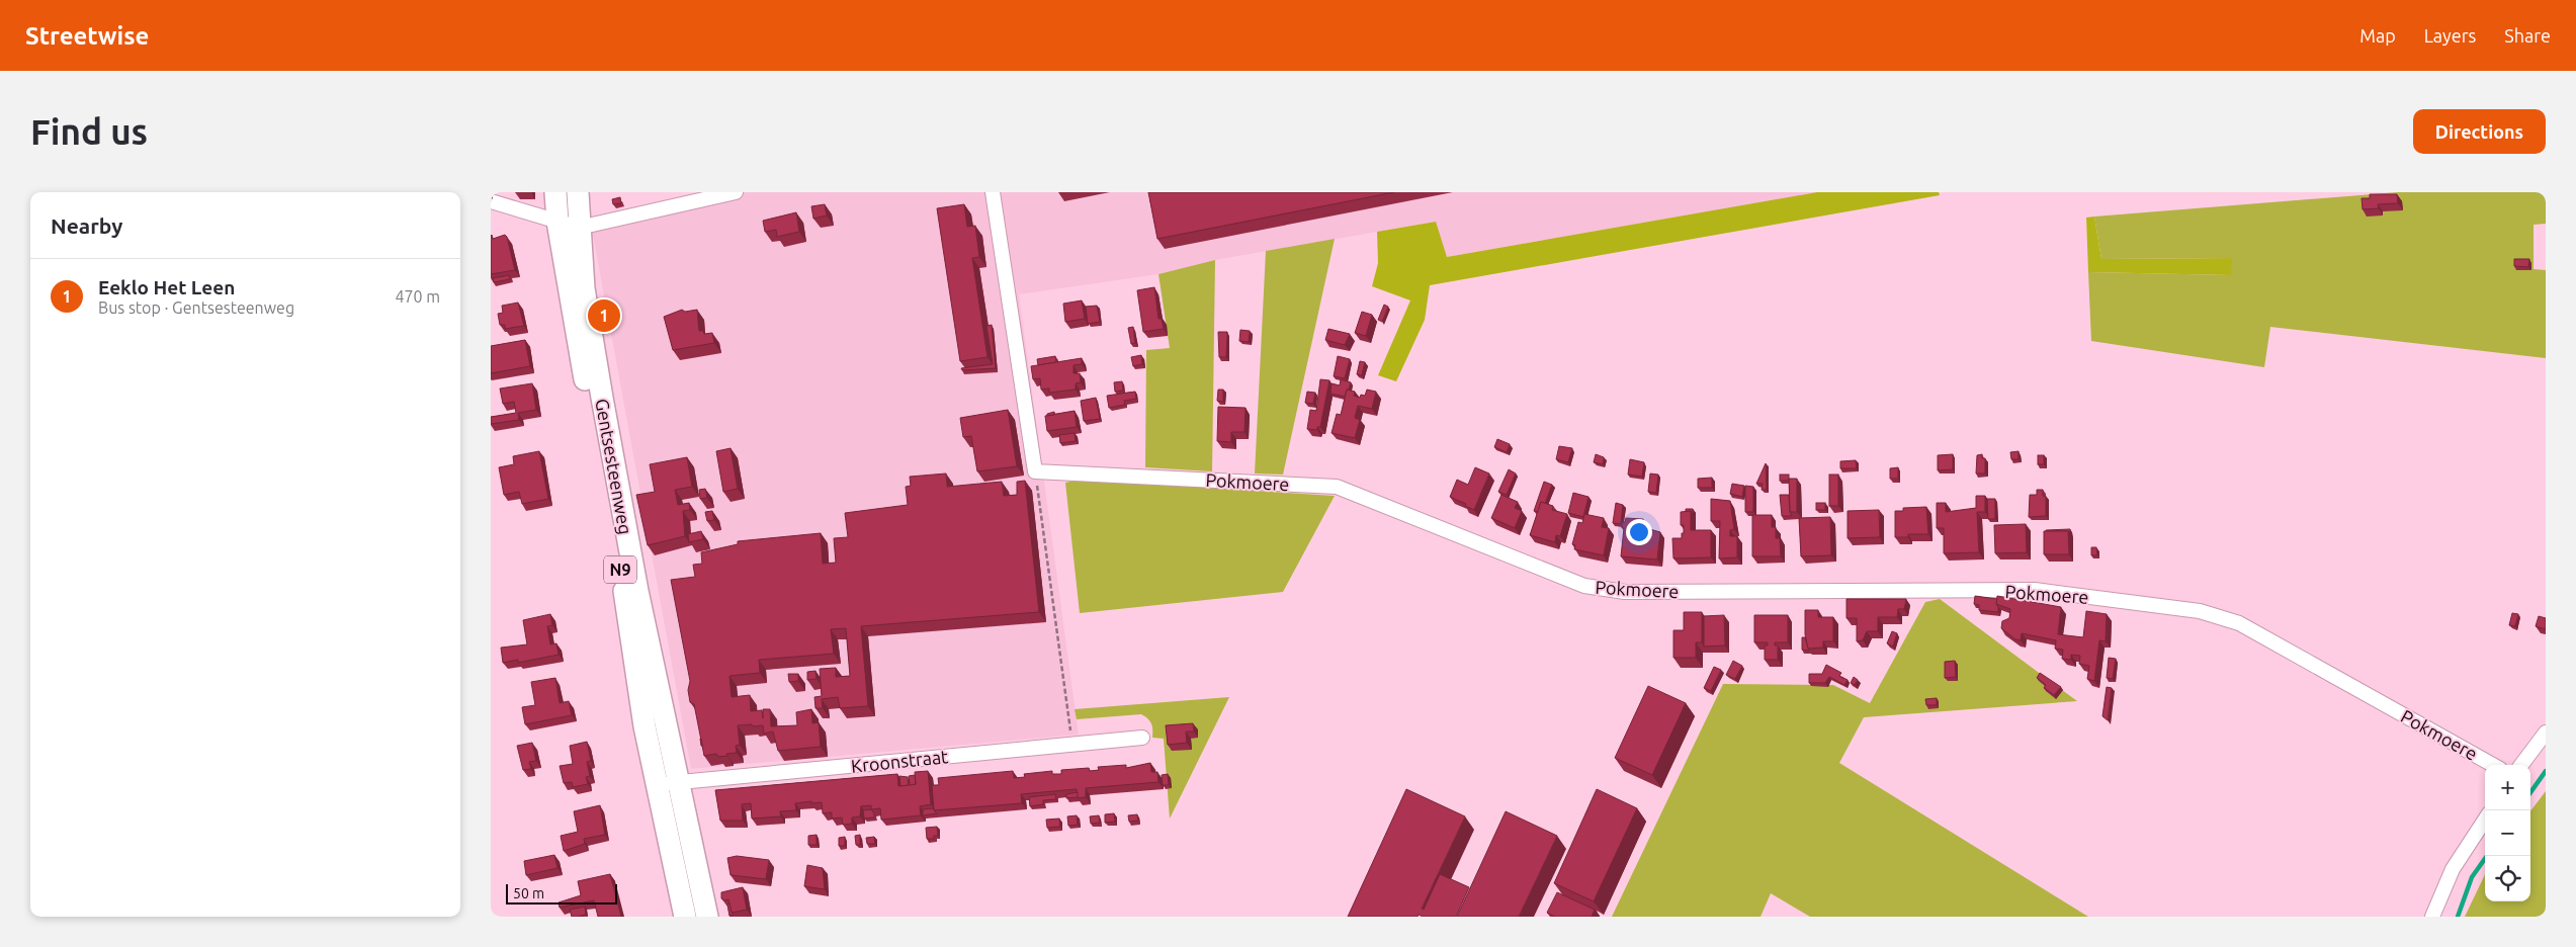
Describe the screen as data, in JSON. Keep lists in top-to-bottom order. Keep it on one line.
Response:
{"streets":{"main road":["Gentsesteenweg","N9"],"street":["Pokmoere","Kroonstraat"]},"crossings":[["Gentsesteenweg","N9"],["Gentsesteenweg","Kroonstraat"]],"scale_bar":"50 m","page":{"header":"Streetwise","nav":["Map","Layers","Share"],"buttons":"Directions","title":"Find us","heading":"Nearby","list":[{"mark":"1","name":"Eeklo Het Leen","note":"Bus stop · Gentsesteenweg","value":"470 m"}],"pins":"1","map_buttons":["+","−"],"scale":"50 m"}}
